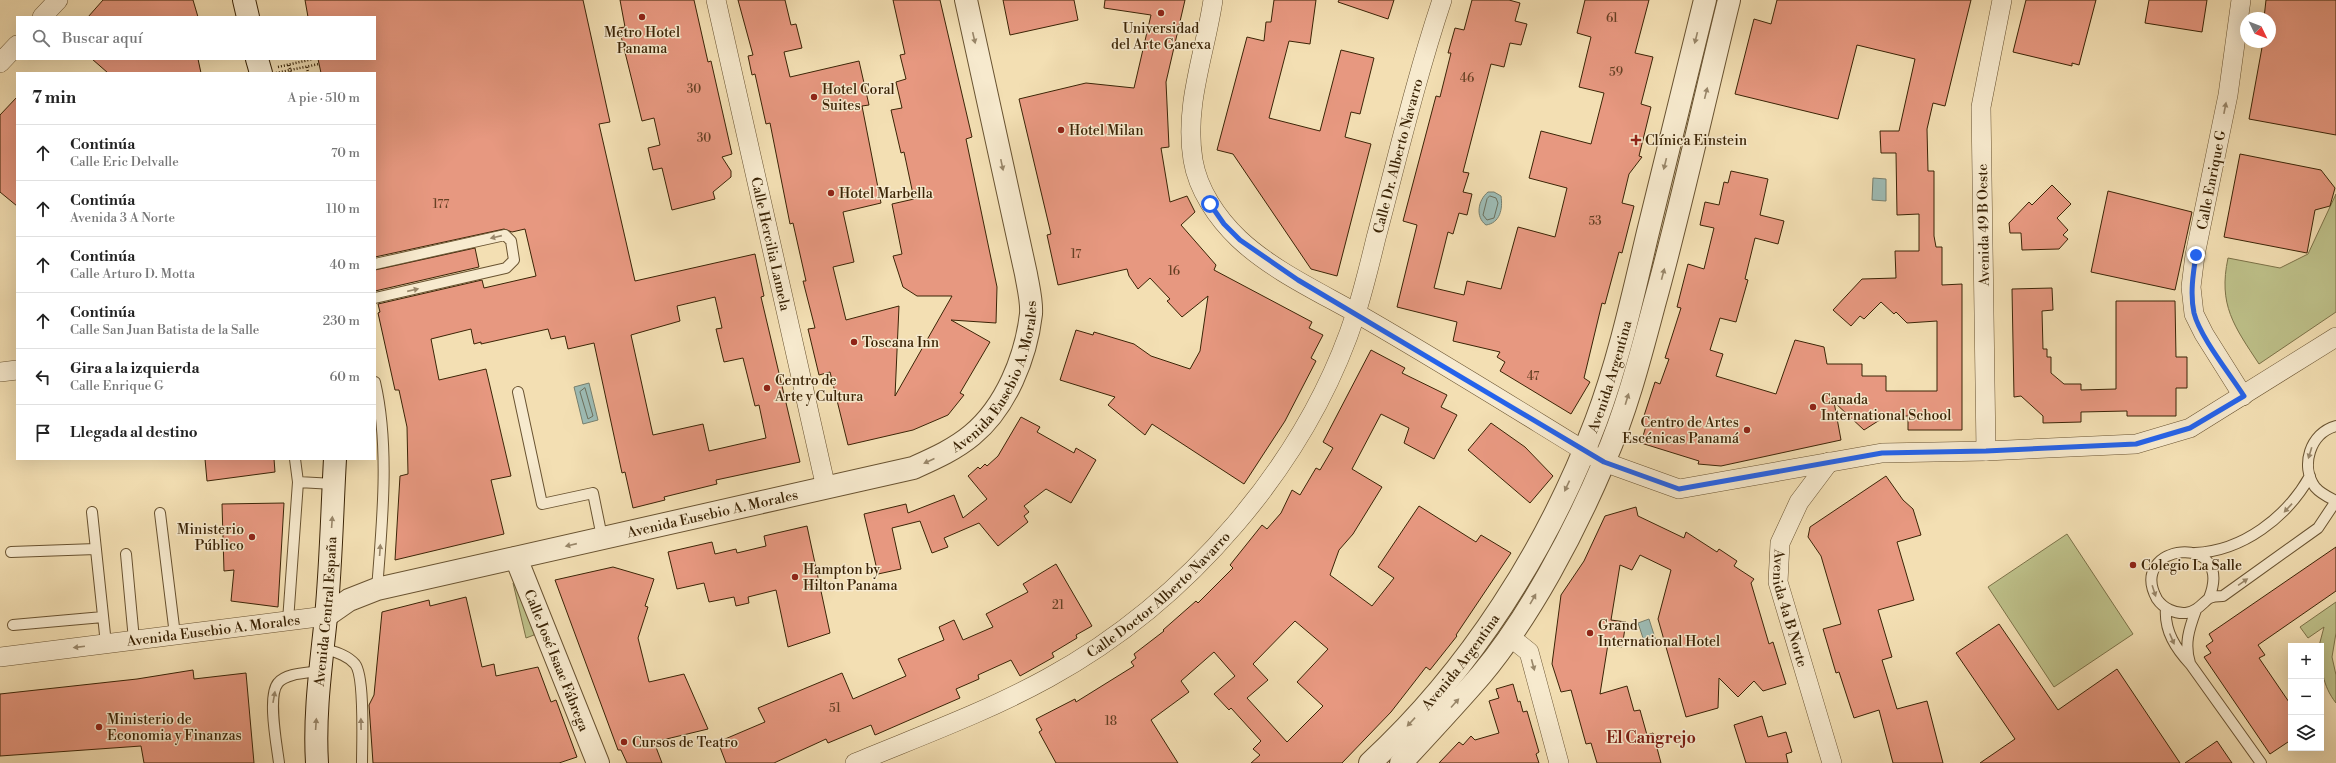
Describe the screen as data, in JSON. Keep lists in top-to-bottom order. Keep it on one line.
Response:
{"streets":{"street":["Calle Dr. Alberto Navarro","Calle Enrique G","Avenida 49 B Oeste","Calle Hercilia Lamela","Avenida Eusebio A. Morales","Avenida Argentina","Calle Doctor Alberto Navarro","Avenida 4a B Norte","Avenida Central España","Calle José Isaac Fábrega"]},"crossings":[["Calle Dr. Alberto Navarro","Calle Doctor Alberto Navarro"],["Calle Hercilia Lamela","Avenida Eusebio A. Morales"],["Avenida Eusebio A. Morales","Avenida Central España"],["Avenida Eusebio A. Morales","Calle José Isaac Fábrega"]],"one_way":["Calle Enrique G","Avenida Central España"],"districts":["El Cangrejo"],"places":{"other":["Universidad del Arte Ganexa","Metro Hotel Panama","Hotel Coral Suites","Hotel Milan","Hotel Marbella","Toscana Inn","Centro de Arte y Cultura","Canada International School","Centro de Artes Escénicas Panamá","Ministerio Público","Colegio La Salle","Hampton by Hilton Panama","Grand International Hotel","Ministerio de Economia y Finanzas","Cursos de Teatro"],"health":["Clínica Einstein"]},"house_numbers":["61","59","46","30","30","177","53","17","16","47","21","51","18"],"north":"bottom right","page":{"search":"Buscar aquí","heading":["7 min","A pie · 510 m"],"list":[["Continúa","Calle Eric Delvalle","70 m"],["Continúa","Avenida 3 A Norte","110 m"],["Continúa","Calle Arturo D. Motta","40 m"],["Continúa","Calle San Juan Batista de la Salle","230 m"],["Gira a la izquierda","Calle Enrique G","60 m"],"Llegada al destino"],"map_buttons":["+","−"]}}
